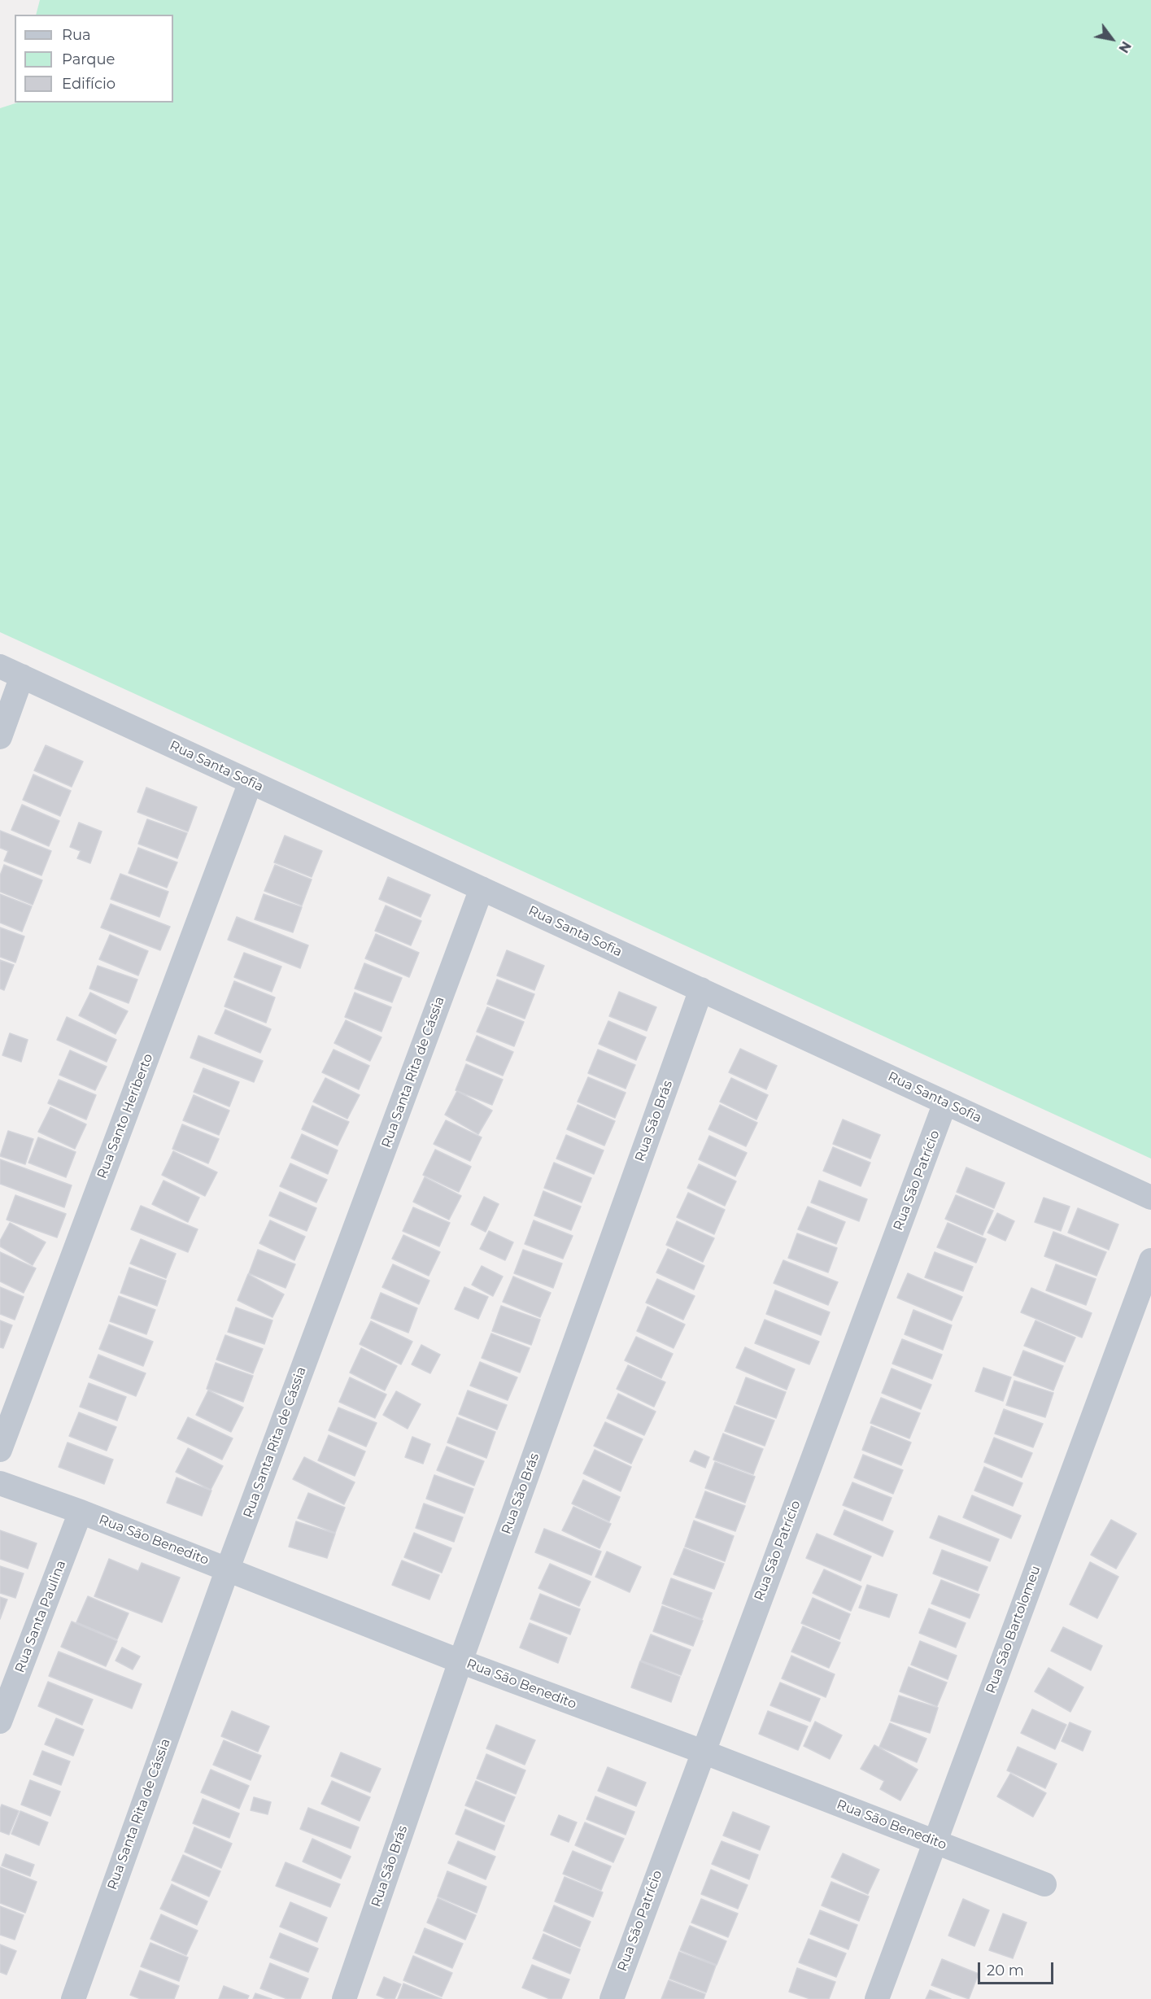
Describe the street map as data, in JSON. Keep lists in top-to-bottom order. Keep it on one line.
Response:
{"streets":{"street":["Rua Santa Sofia","Rua Santa Rita de Cássia","Rua Santo Heriberto","Rua São Brás","Rua São Patrício","Rua São Benedito","Rua Santa Paulina","Rua São Bartolomeu"]},"crossings":[["Rua Santa Sofia","Rua Santa Rita de Cássia"],["Rua Santa Sofia","Rua Santo Heriberto"],["Rua Santa Sofia","Rua São Brás"],["Rua Santa Sofia","Rua São Patrício"],["Rua Santa Rita de Cássia","Rua São Benedito"],["Rua São Brás","Rua São Benedito"],["Rua São Patrício","Rua São Benedito"],["Rua São Benedito","Rua Santa Paulina"],["Rua São Benedito","Rua São Bartolomeu"]],"legend":["Rua","Parque","Edifício"],"scale_bar":"20 m","north":"bottom right"}
